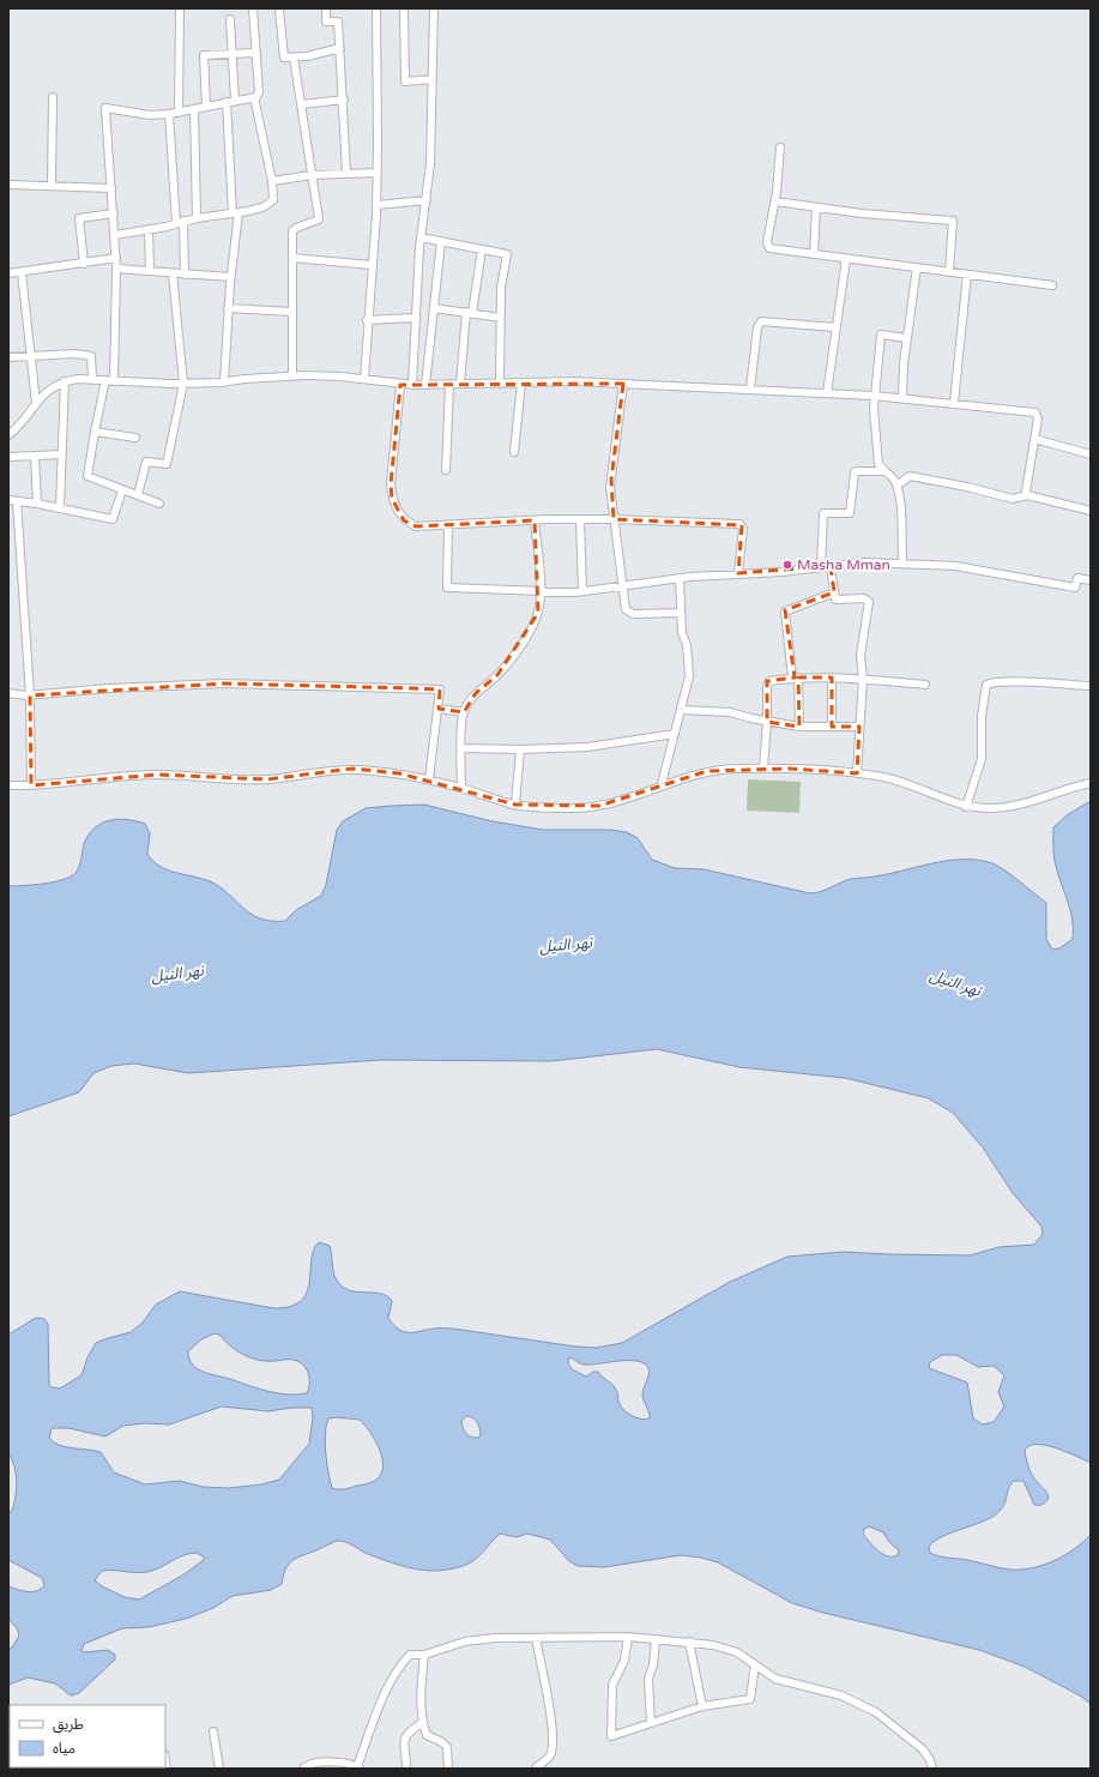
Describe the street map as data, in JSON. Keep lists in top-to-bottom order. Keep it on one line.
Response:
{"water":["نهر النيل"],"places":["Masha Mman"],"legend":["طريق","مياه"]}
